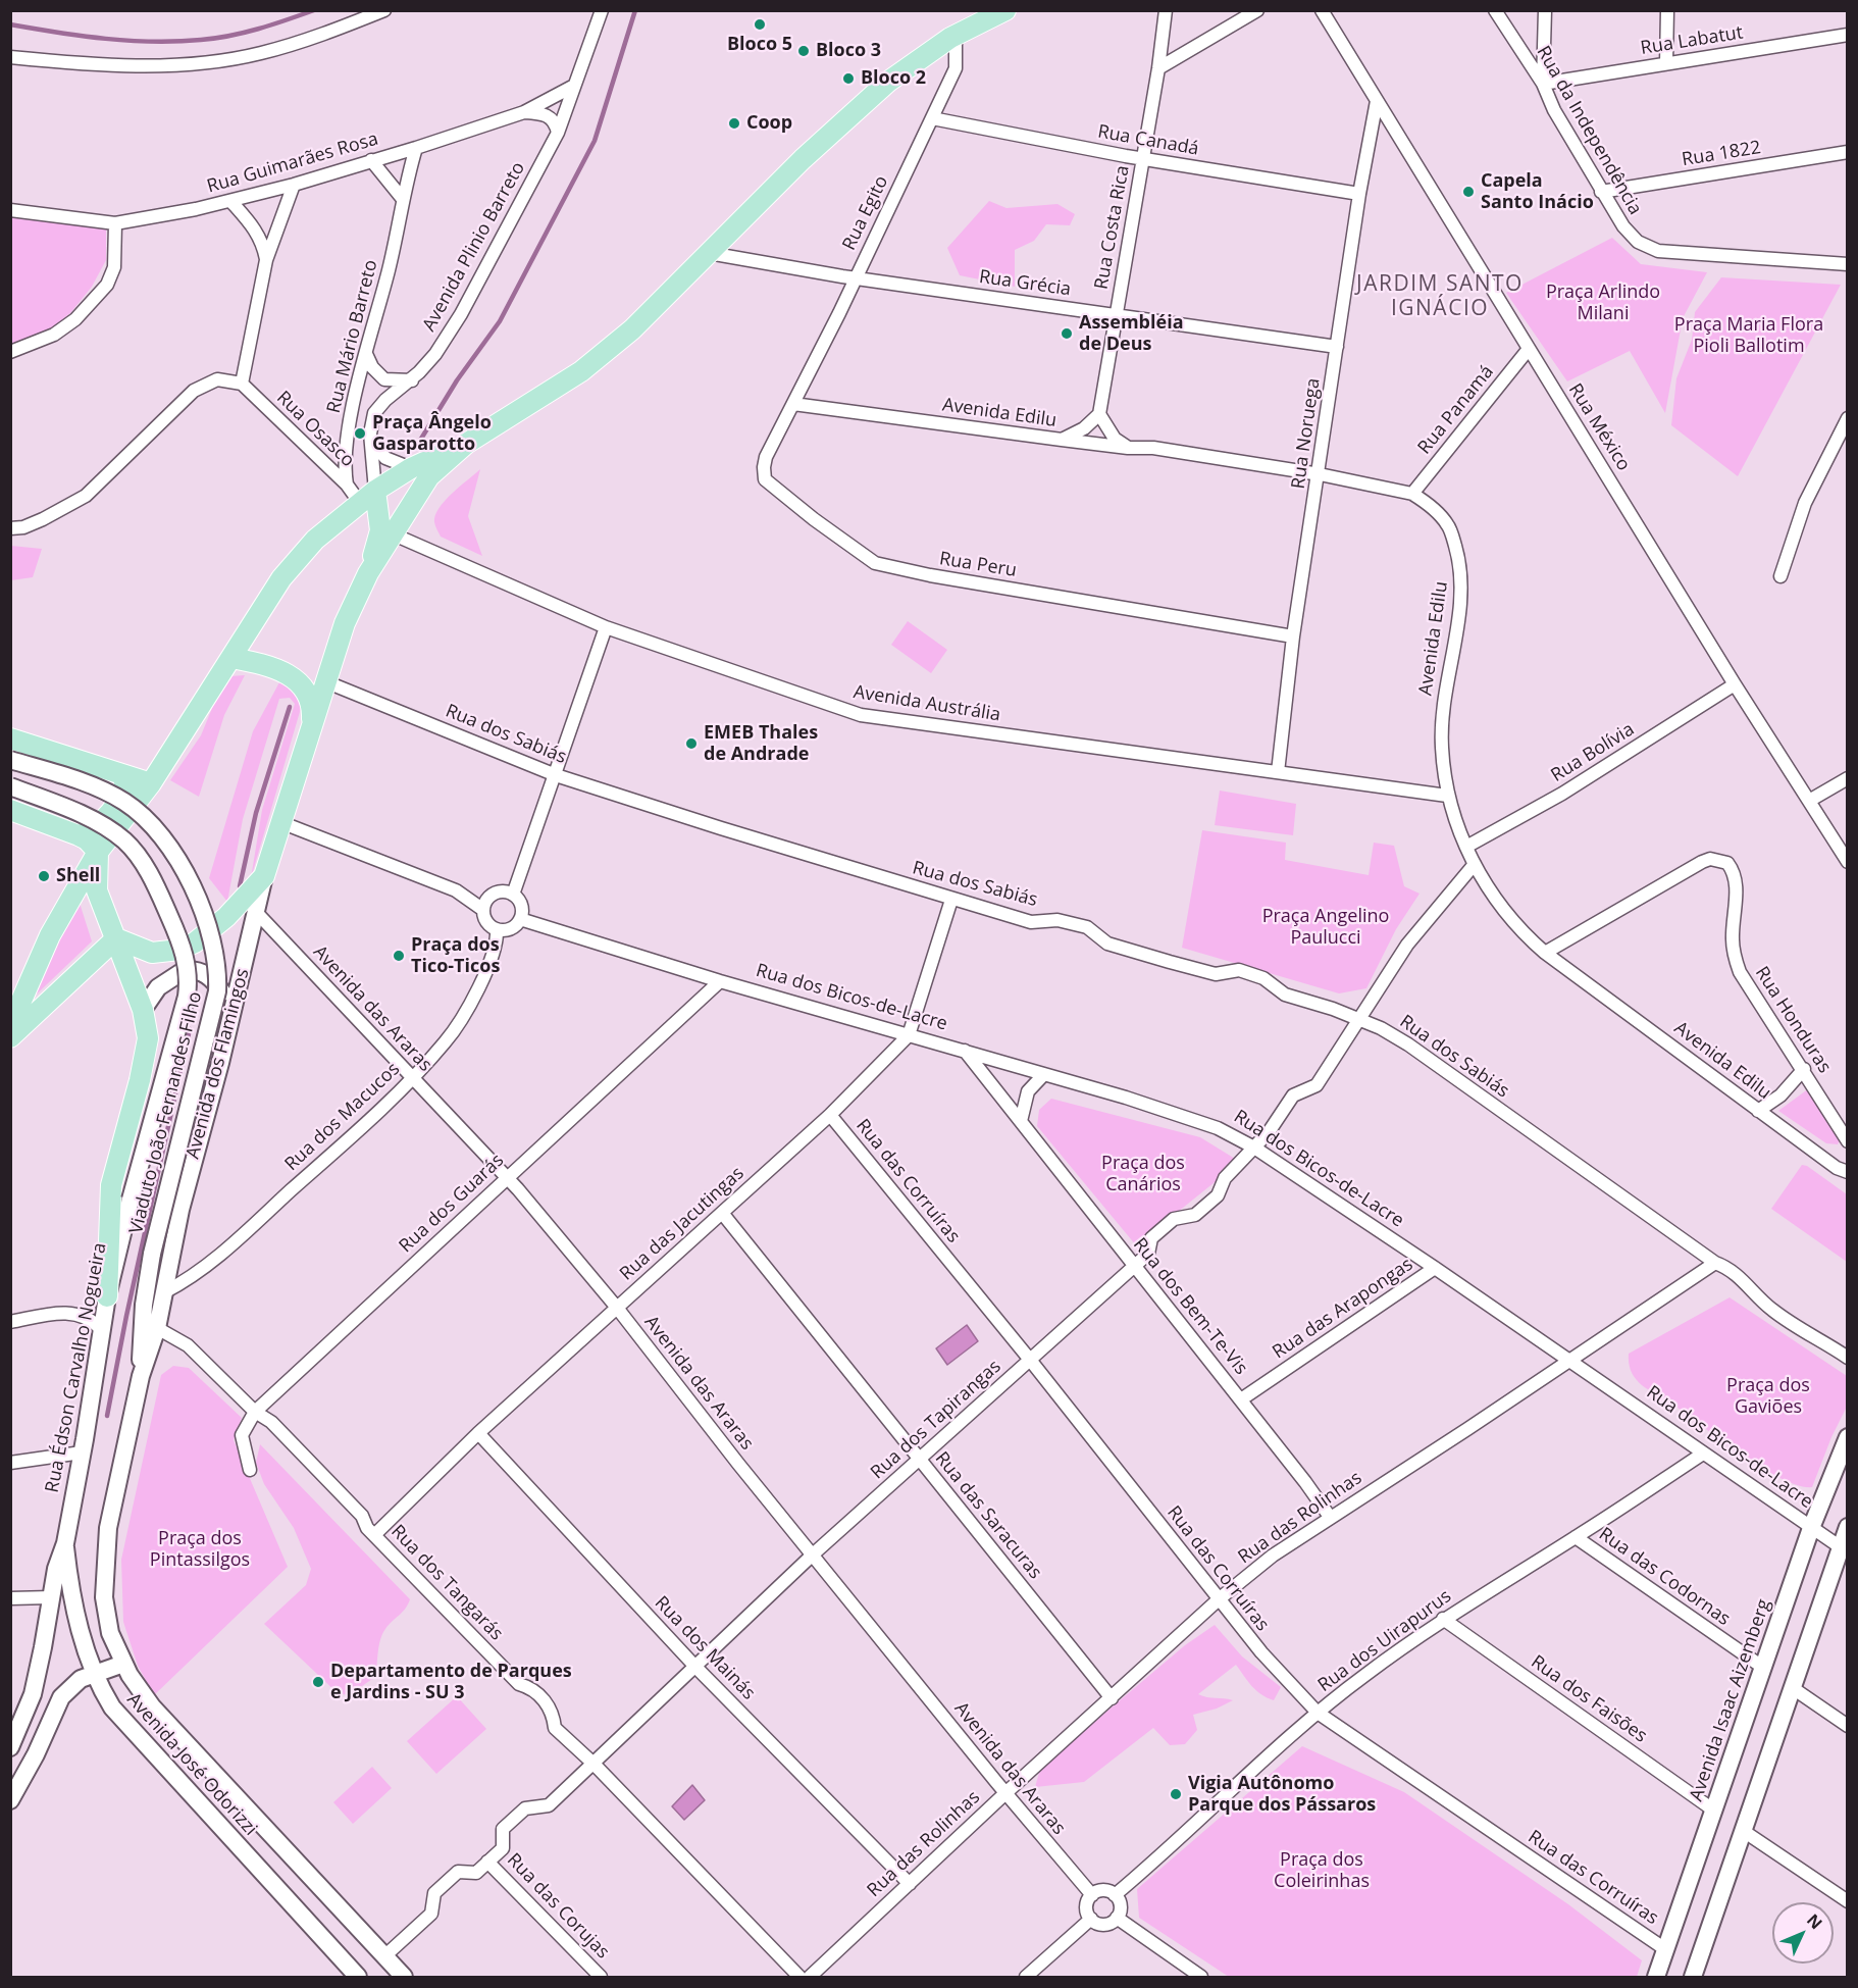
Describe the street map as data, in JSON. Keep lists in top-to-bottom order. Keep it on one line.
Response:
{"streets":{"main road":["Avenida dos Flamingos","Viaduto João Fernandes Filho","Rua Édson Carvalho Nogueira","Avenida Isaac Aizemberg","Avenida José Odorizzi"],"street":["Rua Labatut","Rua da Independência","Rua Canadá","Rua 1822","Rua Guimarães Rosa","Rua Egito","Rua Costa Rica","Avenida Plinio Barreto","Rua Grécia","Rua Mário Barreto","Rua Panamá","Avenida Edilu","Rua México","Rua Osasco","Rua Noruega","Rua Peru","Avenida Austrália","Rua dos Sabiás","Rua Bolívia","Rua dos Bicos-de-Lacre","Avenida das Araras","Rua Honduras","Rua dos Macucos","Rua das Corruíras","Rua dos Guarás","Rua das Jacutingas","Rua dos Bem-Te-Vis","Rua das Arapongas","Rua dos Tapirangas","Rua das Saracuras","Rua das Rolinhas","Rua das Codornas","Rua dos Tangarás","Rua dos Uirapurus","Rua dos Mainás","Rua dos Faisões","Rua das Corujas"]},"crossings":[["Rua Labatut","Rua da Independência"],["Rua da Independência","Rua 1822"],["Rua Canadá","Rua Egito"],["Rua Canadá","Rua Costa Rica"],["Rua Canadá","Rua Noruega"],["Rua Guimarães Rosa","Avenida Plinio Barreto"],["Rua Guimarães Rosa","Rua Mário Barreto"],["Rua Egito","Rua Grécia"],["Rua Egito","Avenida Edilu"],["Rua Egito","Rua Peru"],["Rua Costa Rica","Rua Grécia"],["Avenida Plinio Barreto","Rua Osasco"],["Rua Grécia","Rua Noruega"],["Rua Mário Barreto","Rua Osasco"],["Rua Panamá","Avenida Edilu"],["Rua Panamá","Rua México"],["Avenida Edilu","Rua Noruega"],["Avenida Edilu","Rua Peru"],["Avenida Edilu","Avenida Austrália"],["Avenida Edilu","Rua Bolívia"],["Avenida Edilu","Rua Honduras"],["Avenida Edilu","Rua dos Tapirangas"],["Rua México","Rua Noruega"],["Rua México","Rua Bolívia"],["Rua Noruega","Rua Peru"],["Rua Noruega","Avenida Austrália"],["Avenida Austrália","Avenida dos Flamingos"],["Rua dos Sabiás","Avenida dos Flamingos"],["Rua dos Sabiás","Rua das Jacutingas"],["Rua dos Sabiás","Rua dos Tapirangas"],["Rua dos Sabiás","Rua das Rolinhas"],["Rua dos Bicos-de-Lacre","Rua dos Macucos"],["Rua dos Bicos-de-Lacre","Rua dos Guarás"],["Rua dos Bicos-de-Lacre","Rua das Jacutingas"],["Rua dos Bicos-de-Lacre","Rua dos Bem-Te-Vis"],["Rua dos Bicos-de-Lacre","Rua das Arapongas"],["Rua dos Bicos-de-Lacre","Rua dos Tapirangas"],["Rua dos Bicos-de-Lacre","Rua das Rolinhas"],["Rua dos Bicos-de-Lacre","Rua dos Uirapurus"],["Rua dos Bicos-de-Lacre","Avenida Isaac Aizemberg"],["Avenida das Araras","Avenida dos Flamingos"],["Avenida das Araras","Rua dos Macucos"],["Avenida das Araras","Rua dos Guarás"],["Avenida das Araras","Rua das Jacutingas"],["Avenida das Araras","Rua dos Tapirangas"],["Avenida das Araras","Rua das Rolinhas"],["Avenida das Araras","Rua dos Uirapurus"],["Avenida dos Flamingos","Viaduto João Fernandes Filho"],["Avenida dos Flamingos","Rua dos Macucos"],["Avenida dos Flamingos","Rua dos Tangarás"],["Avenida dos Flamingos","Avenida José Odorizzi"],["Viaduto João Fernandes Filho","Rua Édson Carvalho Nogueira"],["Rua das Corruíras","Rua das Jacutingas"],["Rua das Corruíras","Rua dos Tapirangas"],["Rua das Corruíras","Rua das Rolinhas"],["Rua das Corruíras","Rua dos Uirapurus"],["Rua das Corruíras","Avenida Isaac Aizemberg"],["Rua dos Guarás","Rua dos Tangarás"],["Rua das Jacutingas","Rua das Saracuras"],["Rua das Jacutingas","Rua dos Tangarás"],["Rua das Jacutingas","Rua dos Mainás"],["Rua dos Bem-Te-Vis","Rua das Arapongas"],["Rua dos Bem-Te-Vis","Rua dos Tapirangas"],["Rua dos Bem-Te-Vis","Rua das Rolinhas"],["Rua Édson Carvalho Nogueira","Avenida José Odorizzi"],["Rua dos Tapirangas","Rua das Saracuras"],["Rua dos Tapirangas","Rua dos Tangarás"],["Rua dos Tapirangas","Rua dos Mainás"],["Rua dos Tapirangas","Rua das Corujas"],["Rua das Saracuras","Rua das Rolinhas"],["Rua das Rolinhas","Rua dos Mainás"],["Rua das Codornas","Rua dos Uirapurus"],["Rua das Codornas","Avenida Isaac Aizemberg"],["Rua dos Uirapurus","Rua dos Faisões"],["Rua dos Faisões","Avenida Isaac Aizemberg"]],"districts":["JARDIM SANTO IGNÁCIO"],"parks":["Praça Arlindo Milani","Praça Maria Flora Pioli Ballotim","Praça Angelino Paulucci","Praça dos Canários","Praça dos Gaviões","Praça dos Pintassilgos","Praça dos Coleirinhas"],"places":["Bloco 5","Bloco 3","Bloco 2","Coop","Capela Santo Inácio","Assembléia de Deus","Praça Ângelo Gasparotto","EMEB Thales de Andrade","Shell","Praça dos Tico-Ticos","Departamento de Parques e Jardins - SU 3","Vigia Autônomo Parque dos Pássaros"],"north":"top right"}
